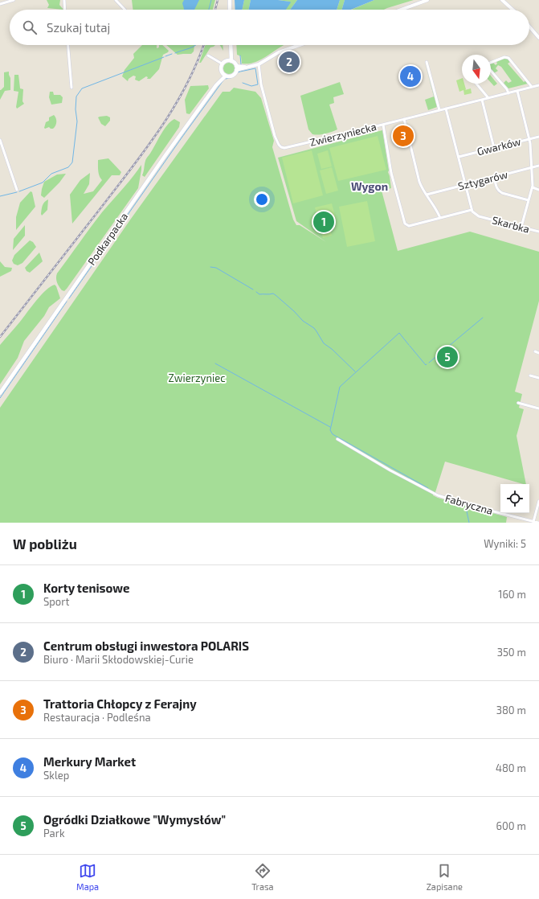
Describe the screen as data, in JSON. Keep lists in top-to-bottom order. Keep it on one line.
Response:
{"streets":{"main road":["Podkarpacka"],"street":["Zwierzyniecka","Gwarków","Sztygarów","Skarbka","Fabryczna"]},"districts":["Wygon"],"parks":["Zwierzyniec"],"north":"bottom","page":{"search":"Szukaj tutaj","pins":["2","4","3","1","5"],"heading":["W pobliżu","Wyniki: 5"],"list":[{"mark":"1","name":"Korty tenisowe","note":"Sport","value":"160 m"},{"mark":"2","name":"Centrum obsługi inwestora POLARIS","note":"Biuro · Marii Skłodowskiej-Curie","value":"350 m"},{"mark":"3","name":"Trattoria Chłopcy z Ferajny","note":"Restauracja · Podleśna","value":"380 m"},{"mark":"4","name":"Merkury Market","note":"Sklep","value":"480 m"},{"mark":"5","name":"Ogródki Działkowe \"Wymysłów\"","note":"Park","value":"600 m"}],"nav":["Mapa","Trasa","Zapisane"]}}
